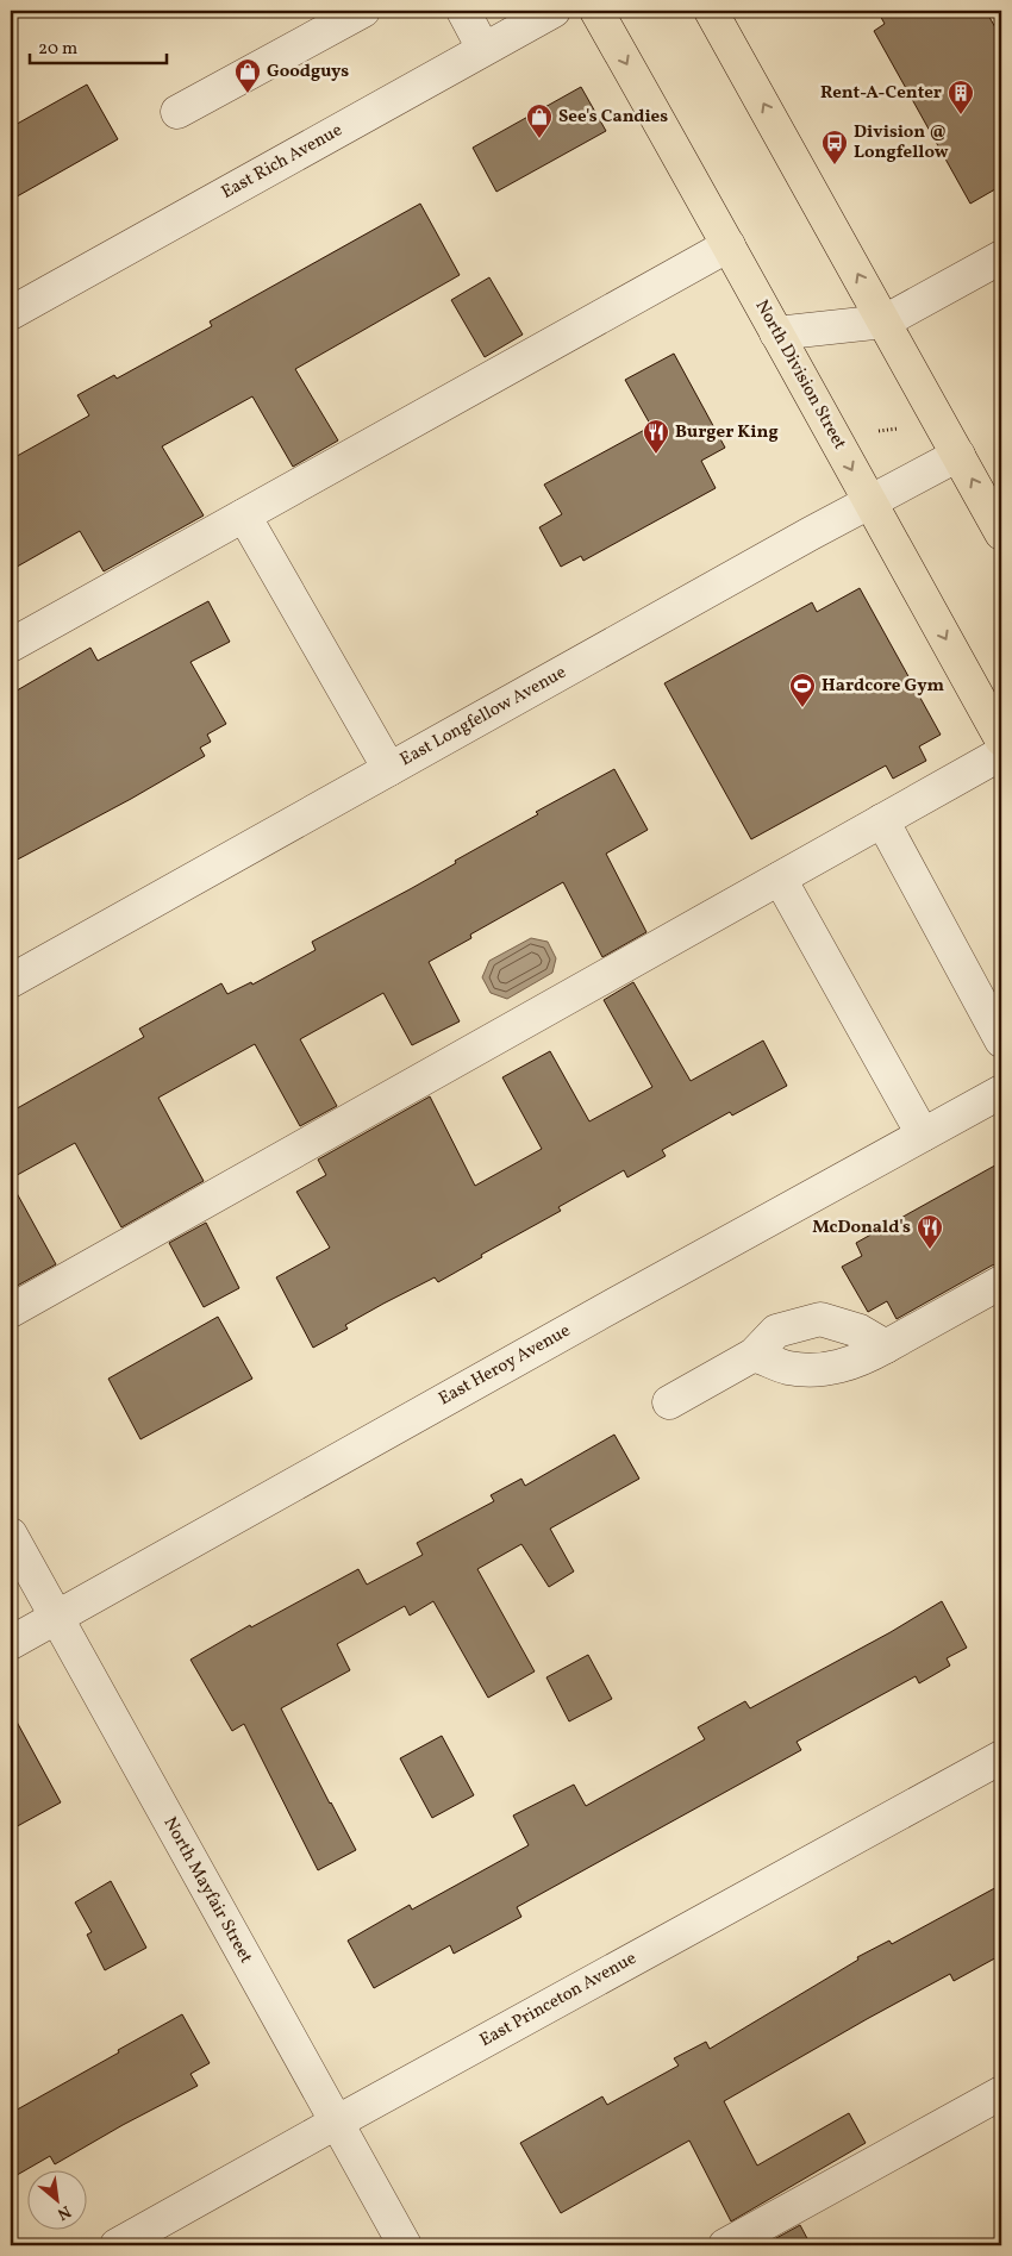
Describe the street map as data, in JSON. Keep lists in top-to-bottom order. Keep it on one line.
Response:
{"streets":{"main road":["North Division Street"],"street":["East Rich Avenue","East Longfellow Avenue","East Heroy Avenue","North Mayfair Street","East Princeton Avenue"]},"crossings":[["North Division Street","East Longfellow Avenue"],["East Heroy Avenue","North Mayfair Street"],["North Mayfair Street","East Princeton Avenue"]],"places":{"shop":["Goodguys","See's Candies"],"building":["Rent-A-Center"],"bus stop":["Division @ Longfellow"],"restaurant":["Burger King","McDonald's"],"sports":["Hardcore Gym"]},"scale_bar":"20 m","north":"bottom right"}
